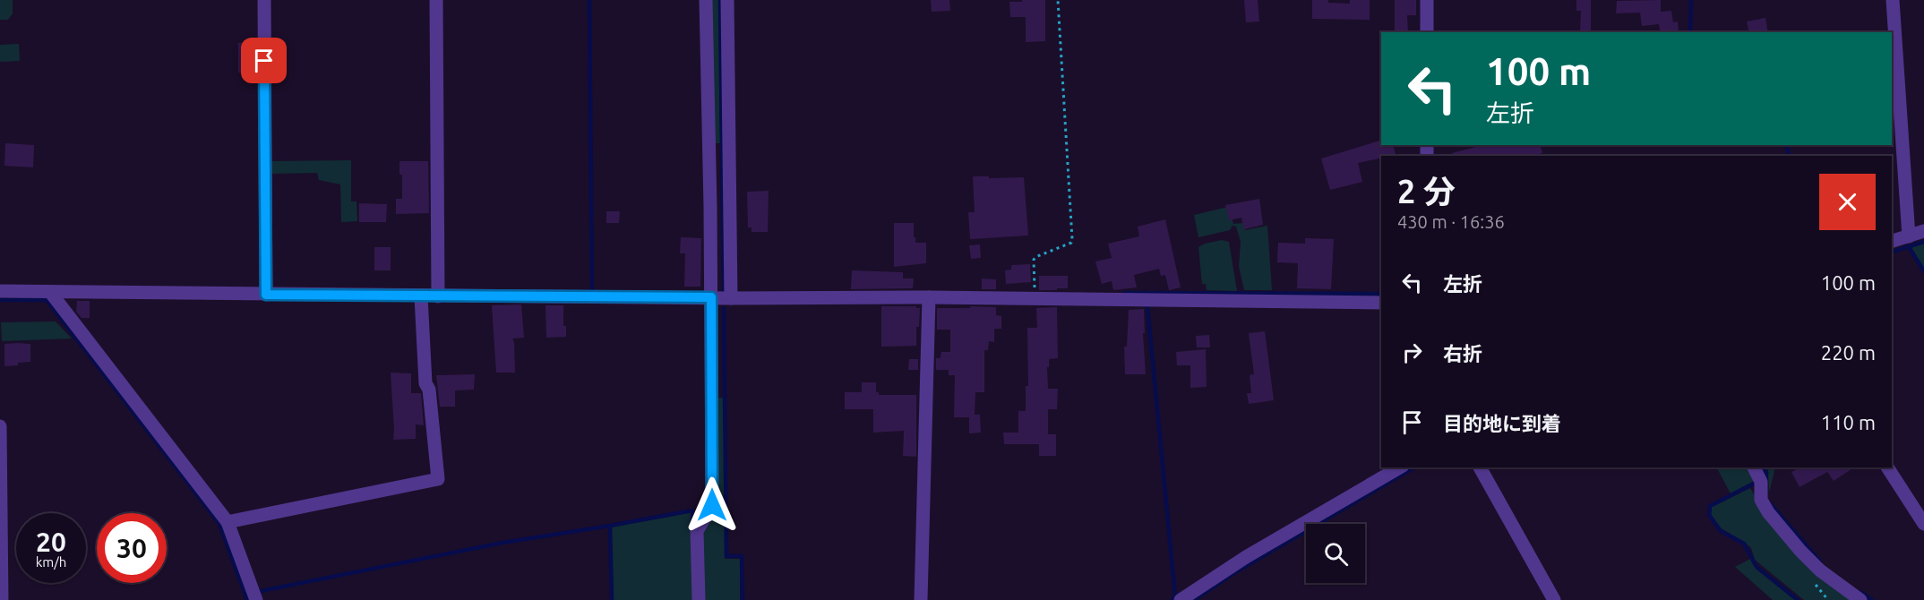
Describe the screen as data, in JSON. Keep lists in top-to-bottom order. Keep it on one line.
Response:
{"page":{"turn":["100 m","左折"],"heading":["2 分","430 m · 16:36"],"list":[{"name":"左折","value":"100 m"},{"name":"右折","value":"220 m"},{"name":"目的地に到着","value":"110 m"}],"speed":"20 km/h","limit":"30"}}
